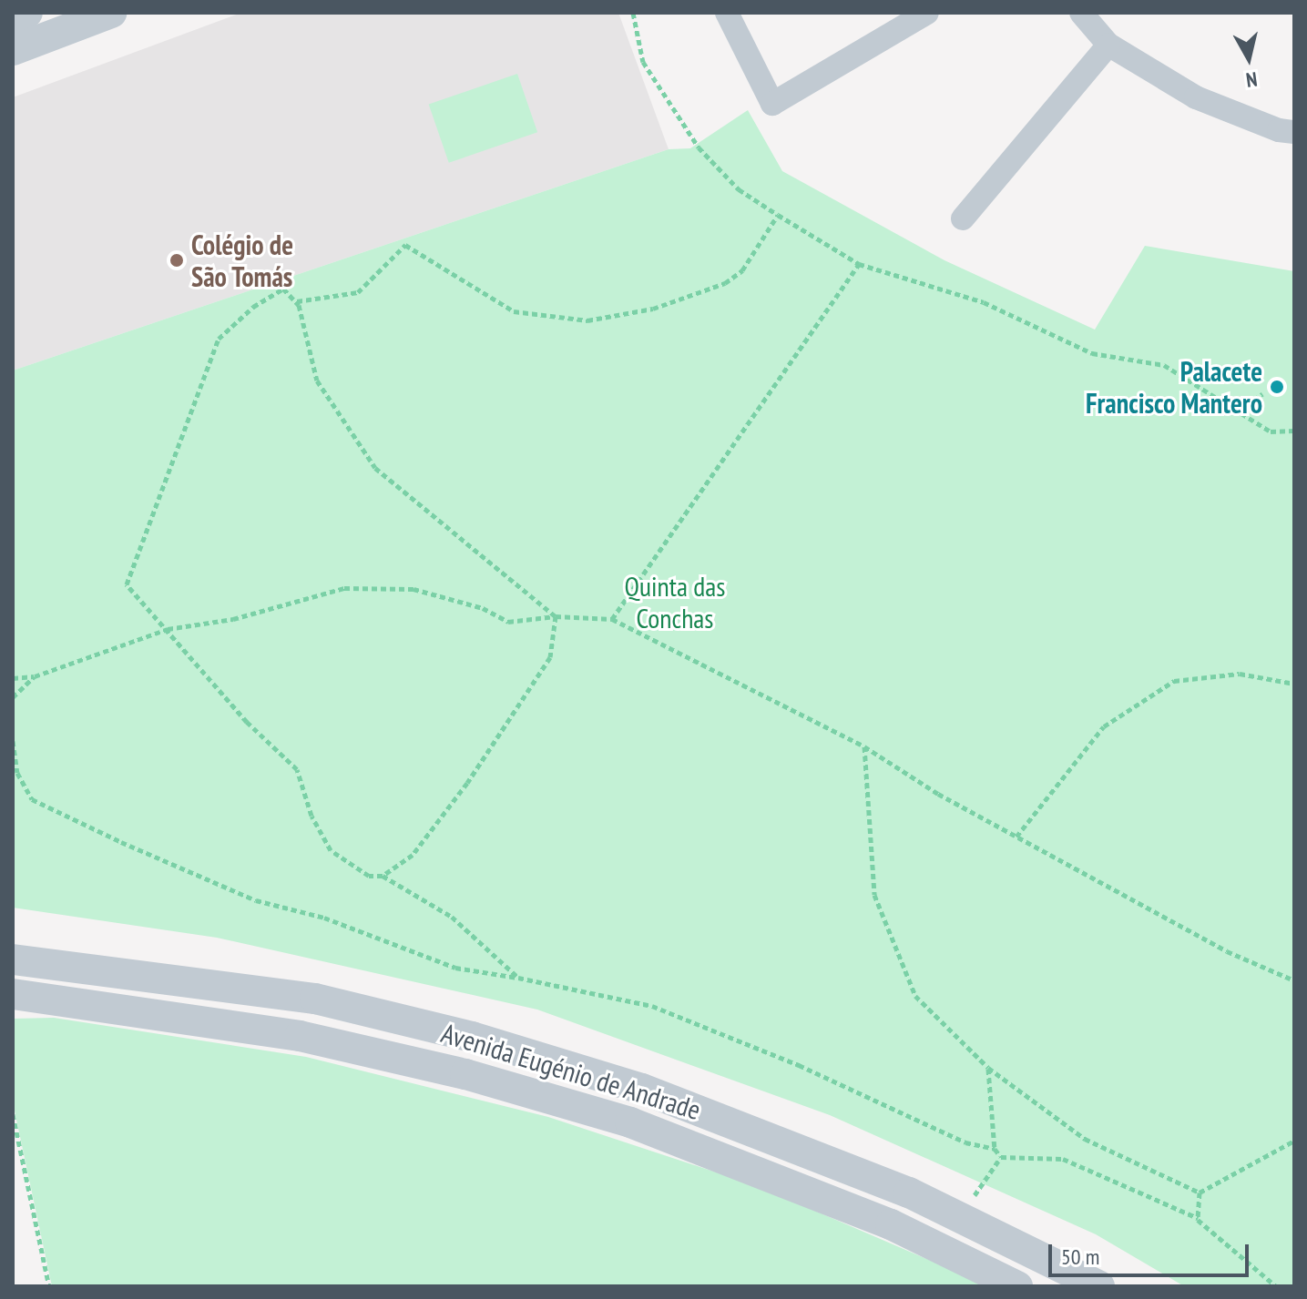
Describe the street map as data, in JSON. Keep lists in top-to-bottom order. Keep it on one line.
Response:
{"streets":{"street":["Avenida Eugénio de Andrade"]},"parks":["Quinta das Conchas"],"places":["Colégio de São Tomás","Palacete Francisco Mantero"],"scale_bar":"50 m","north":"bottom"}
